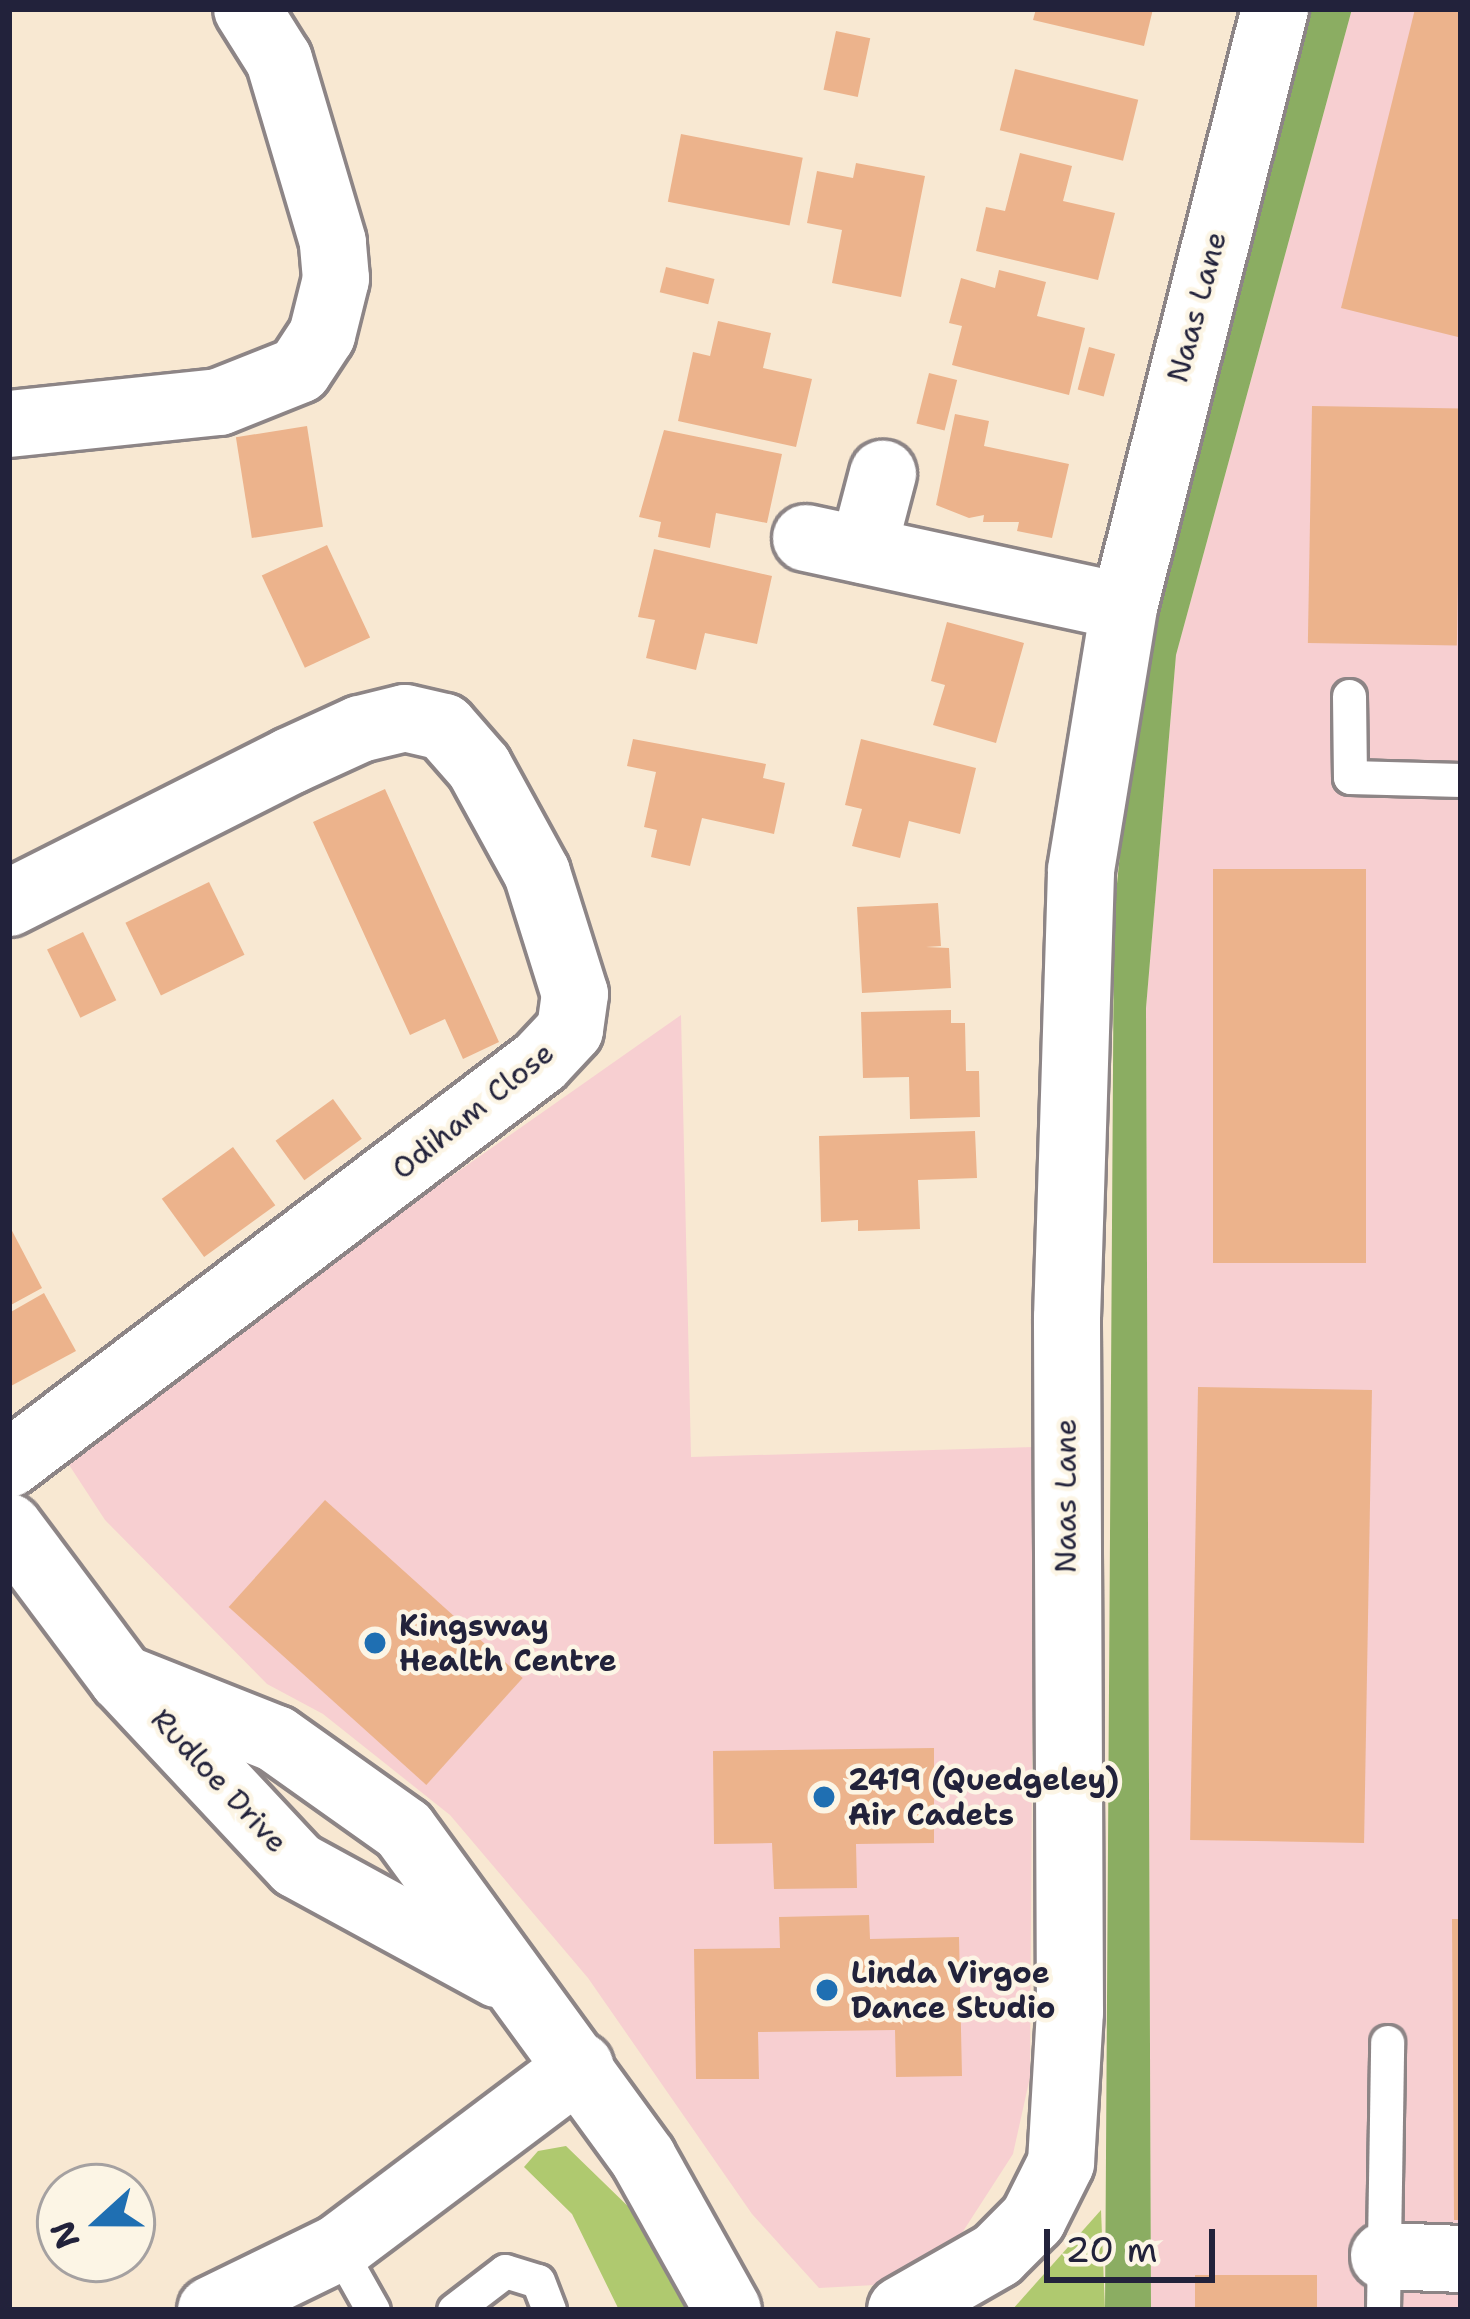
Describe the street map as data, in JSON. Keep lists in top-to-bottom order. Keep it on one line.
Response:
{"streets":{"street":["Naas Lane","Odiham Close","Rudloe Drive"]},"places":["Kingsway Health Centre","2419 (Quedgeley) Air Cadets","Linda Virgoe Dance Studio"],"scale_bar":"20 m","north":"left"}
